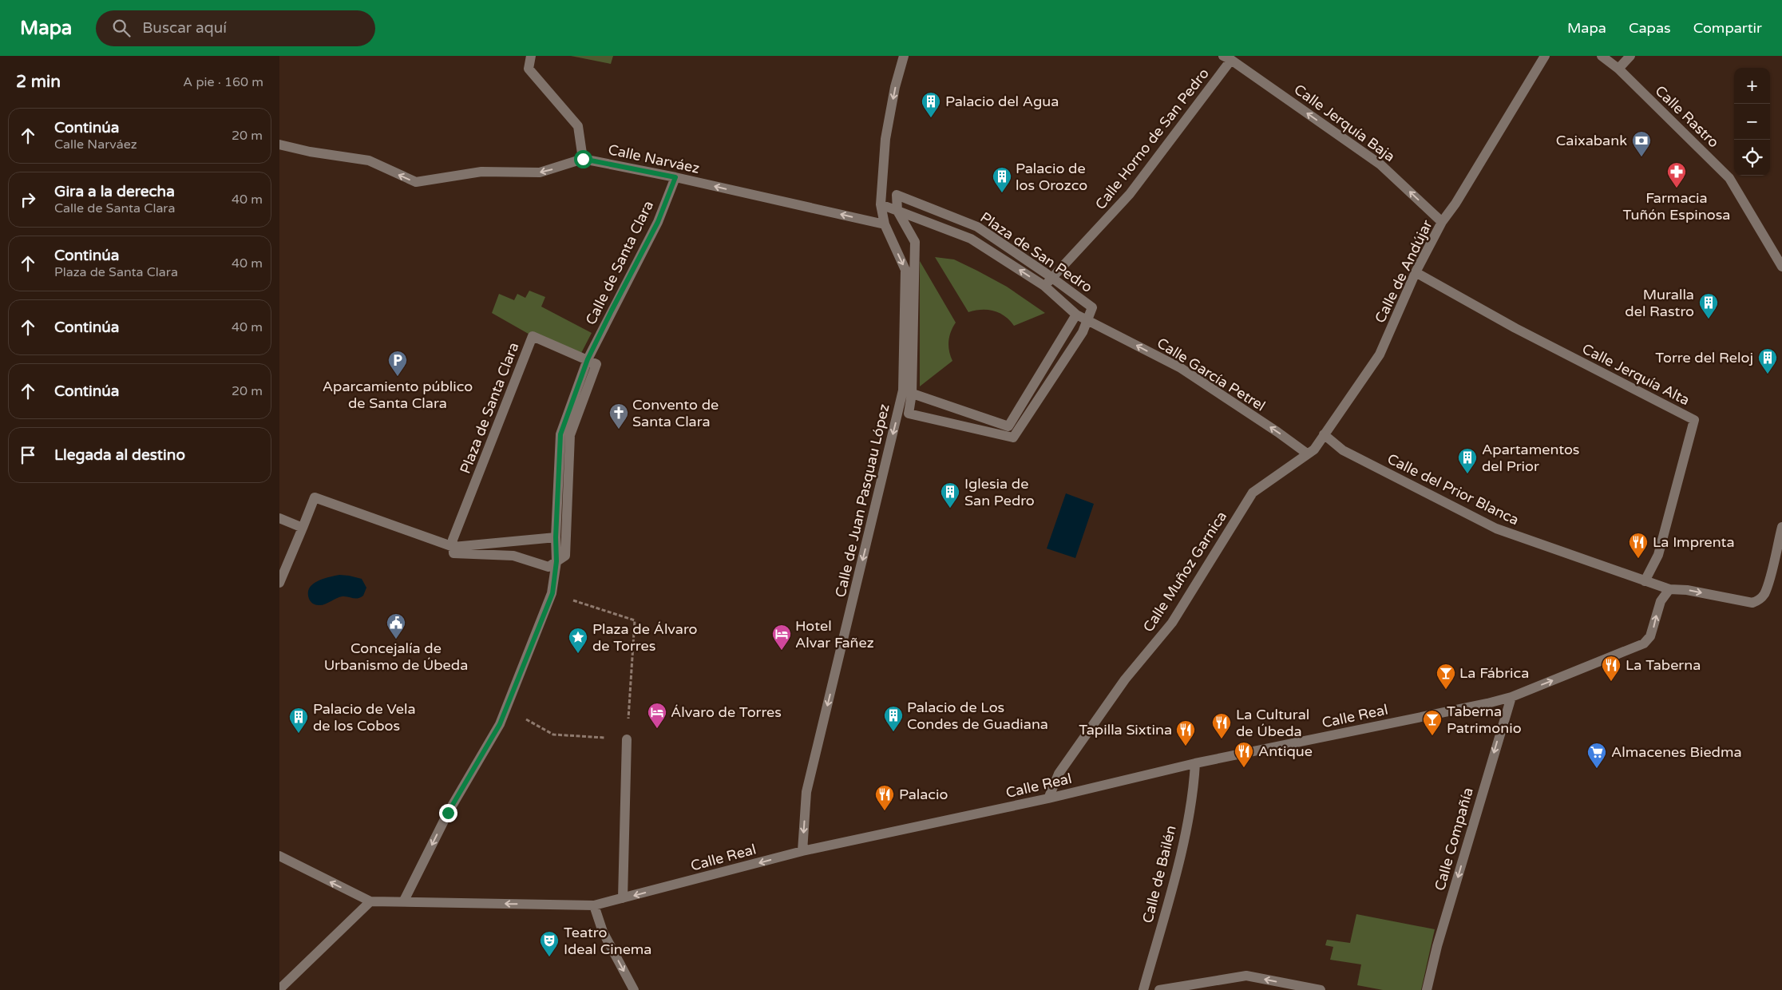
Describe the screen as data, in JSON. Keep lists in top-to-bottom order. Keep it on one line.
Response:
{"streets":{"street":["Calle Rastro","Calle Jerquía Baja","Calle Horno de San Pedro","Calle Narváez","Plaza de San Pedro","Calle de Santa Clara","Calle de Andújar","Calle García Petrel","Calle Jerquía Alta","Plaza de Santa Clara","Calle del Prior Blanca","Calle de Juan Pasquau López","Calle Muñoz Garnica","Calle Real","Calle Compañía","Calle de Bailén"]},"crossings":[["Calle Jerquía Baja","Calle Horno de San Pedro"],["Calle Jerquía Baja","Calle de Andújar"],["Calle Horno de San Pedro","Plaza de San Pedro"],["Calle Narváez","Plaza de San Pedro"],["Calle Narváez","Calle de Santa Clara"],["Plaza de San Pedro","Calle García Petrel"],["Plaza de San Pedro","Calle de Juan Pasquau López"],["Calle de Santa Clara","Plaza de Santa Clara"],["Calle de Andújar","Calle García Petrel"],["Calle de Andújar","Calle Jerquía Alta"],["Calle de Andújar","Calle del Prior Blanca"],["Calle de Andújar","Calle Muñoz Garnica"],["Calle García Petrel","Calle Muñoz Garnica"],["Calle Jerquía Alta","Calle del Prior Blanca"],["Calle del Prior Blanca","Calle Real"],["Calle de Juan Pasquau López","Calle Real"],["Calle Muñoz Garnica","Calle Real"],["Calle Real","Calle Compañía"],["Calle Real","Calle de Bailén"]],"one_way":["Calle Jerquía Baja","Calle Narváez","Calle García Petrel","Calle de Juan Pasquau López","Calle Compañía"],"places":{"building":["Palacio del Agua","Palacio de los Orozco","Muralla del Rastro","Torre del Reloj","Apartamentos del Prior","Iglesia de San Pedro","Palacio de Los Condes de Guadiana","Palacio de Vela de los Cobos"],"bank":["Caixabank"],"pharmacy":["Farmacia Tuñón Espinosa"],"parking":["Aparcamiento público de Santa Clara"],"church":["Convento de Santa Clara"],"restaurant":["La Imprenta","La Taberna","La Cultural de Úbeda","Tapilla Sixtina","Antique","Palacio"],"public building":["Concejalía de Urbanismo de Úbeda"],"hotel":["Hotel Alvar Fañez","Álvaro de Torres"],"place":["Plaza de Álvaro de Torres"],"bar":["La Fábrica","Taberna Patrimonio"],"supermarket":["Almacenes Biedma"],"theatre":["Teatro Ideal Cinema"]},"page":{"header":"Mapa","search":"Buscar aquí","nav":["Mapa","Capas","Compartir"],"heading":["2 min","A pie · 160 m"],"map_buttons":["+","−"],"list":[["Continúa","Calle Narváez","20 m"],["Gira a la derecha","Calle de Santa Clara","40 m"],["Continúa","Plaza de Santa Clara","40 m"],["Continúa","40 m"],["Continúa","20 m"],"Llegada al destino"]}}
